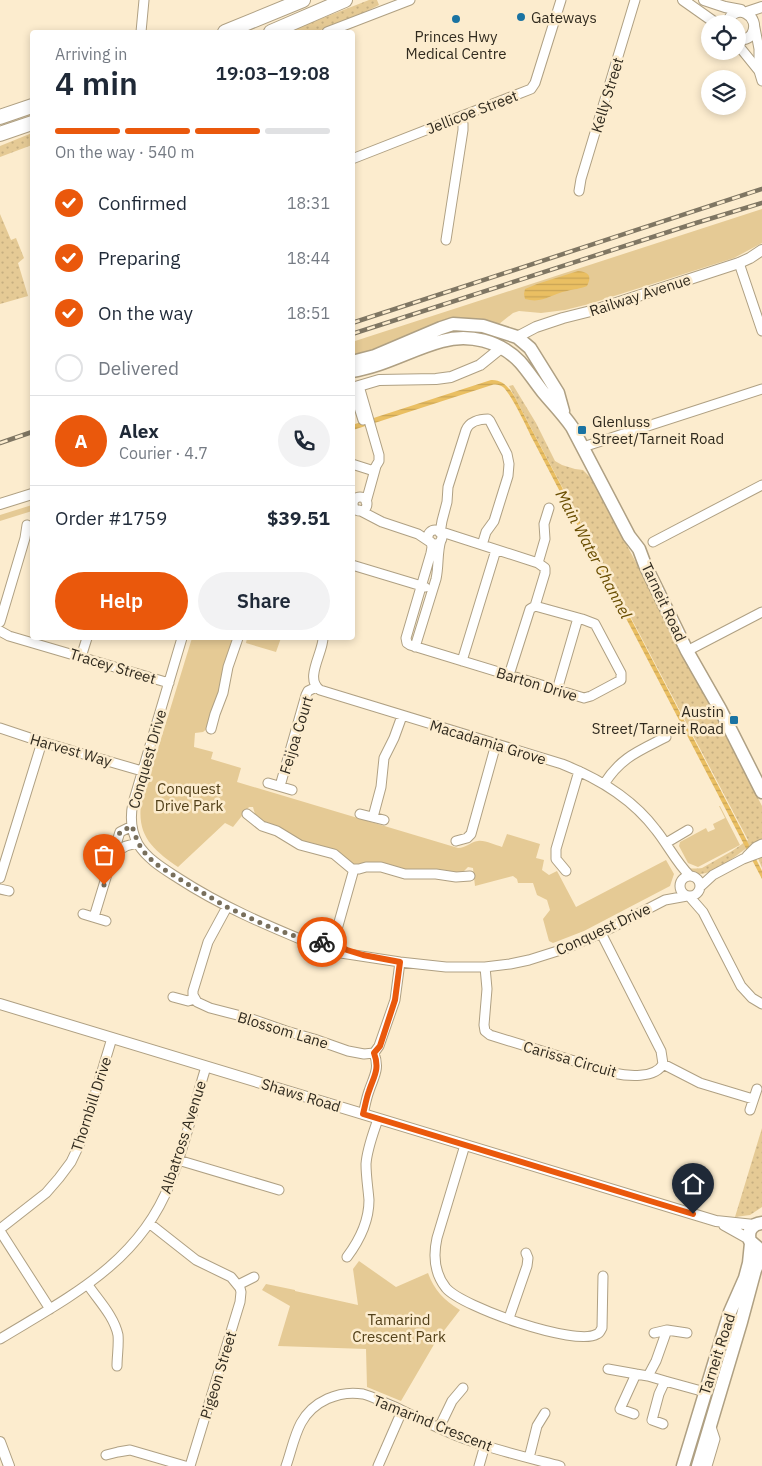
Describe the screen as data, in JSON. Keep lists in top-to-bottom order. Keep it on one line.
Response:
{"streets":{"main road":["Tarneit Road"],"street":["Kelly Street","Jellicoe Street","Railway Avenue","Tracey Street","Barton Drive","Feijoa Court","Macadamia Grove","Harvest Way","Conquest Drive","Blossom Lane","Carissa Circuit","Shaws Road","Thornbill Drive","Albatross Avenue","Pigeon Street","Tamarind Crescent"]},"crossings":[["Railway Avenue","Tarneit Road"],["Tarneit Road","Shaws Road"],["Tracey Street","Conquest Drive"],["Feijoa Court","Macadamia Grove"],["Macadamia Grove","Conquest Drive"],["Harvest Way","Conquest Drive"],["Conquest Drive","Carissa Circuit"],["Shaws Road","Thornbill Drive"],["Shaws Road","Albatross Avenue"]],"water":["Main Water Channel"],"parks":["Conquest Drive Park","Tamarind Crescent Park"],"places":{"other":["Gateways","Princes Hwy Medical Centre"],"transit":["Glenluss Street/Tarneit Road","Austin Street/Tarneit Road"]},"page":{"heading":["4 min","Arriving in","19:03–19:08"],"panel":["Alex","Courier · 4.7","Order #1759","$39.51"],"bar":"On the way · 540 m","list":[["Confirmed","18:31"],["Preparing","18:44"],["On the way","18:51"],"Delivered"],"round":"A","buttons":["Help","Share"]}}
